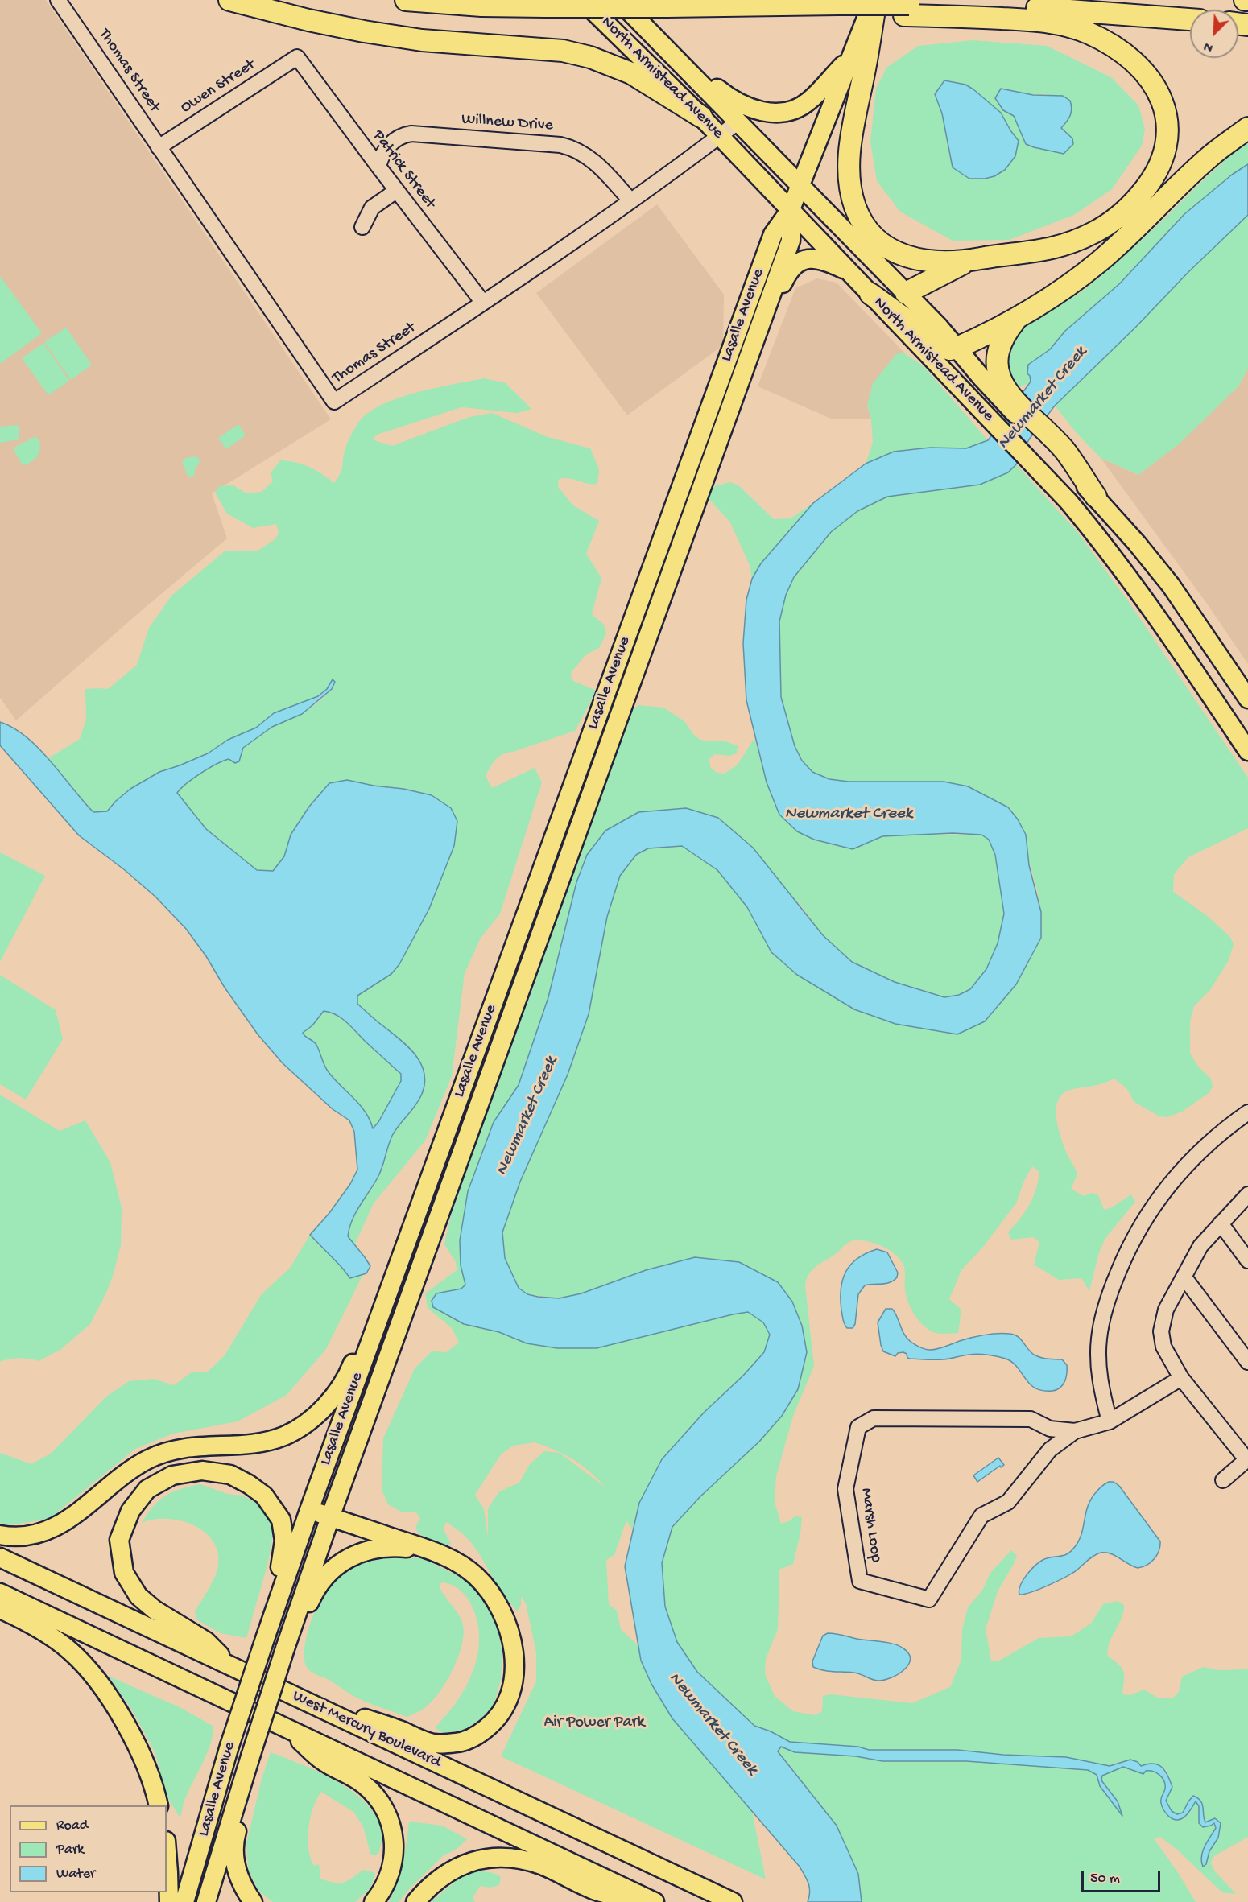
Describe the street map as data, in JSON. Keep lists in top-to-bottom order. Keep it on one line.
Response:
{"streets":{"main road":["North Armistead Avenue","Lasalle Avenue","West Mercury Boulevard"],"street":["Thomas Street","Owen Street","Willnew Drive","Patrick Street","Marsh Loop"]},"crossings":[["Thomas Street","North Armistead Avenue"],["Thomas Street","Owen Street"],["Thomas Street","Willnew Drive"],["Thomas Street","Patrick Street"],["North Armistead Avenue","Lasalle Avenue"],["Owen Street","Patrick Street"],["Willnew Drive","Patrick Street"]],"water":["Newmarket Creek"],"parks":["Air Power Park"],"legend":["Road","Park","Water"],"scale_bar":"50 m","north":"bottom left"}
